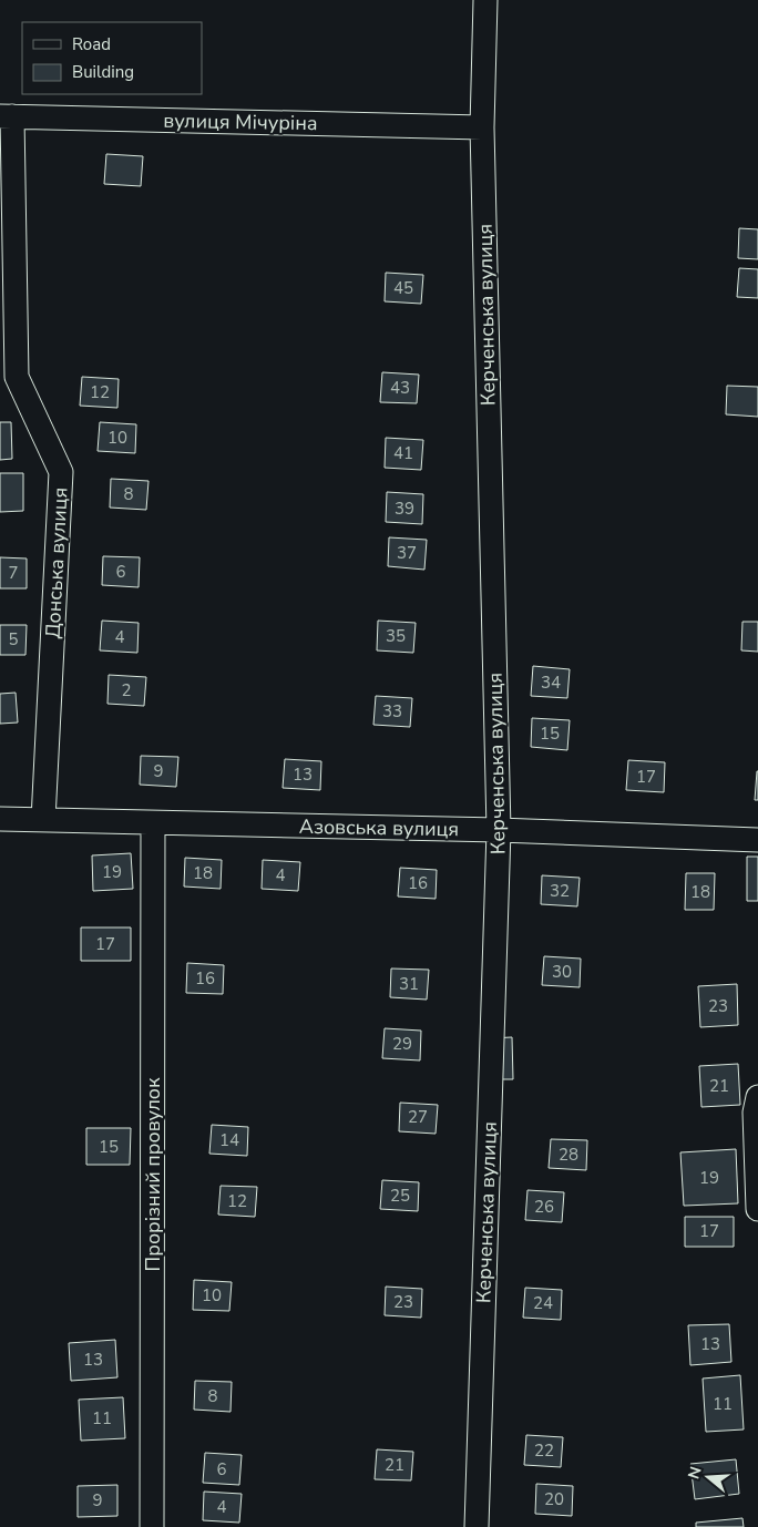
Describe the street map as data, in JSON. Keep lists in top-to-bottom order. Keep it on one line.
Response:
{"streets":{"street":["вулиця Мічуріна","Керченська вулиця","Донська вулиця","Азовська вулиця","Прорізний провулок"]},"crossings":[["вулиця Мічуріна","Керченська вулиця"],["вулиця Мічуріна","Донська вулиця"],["Керченська вулиця","Азовська вулиця"],["Донська вулиця","Азовська вулиця"],["Азовська вулиця","Прорізний провулок"]],"house_numbers":["45","43","12","10","41","8","39","37","6","7","35","4","5","34","2","33","15","9","13","17","19","18","4","16","32","18","17","30","16","31","23","29","21","27","14","15","28","19","25","12","26","17","10","23","24","13","13","8","11","11","22","21","6","20","9","4"],"legend":["Road","Building"],"north":"left"}
